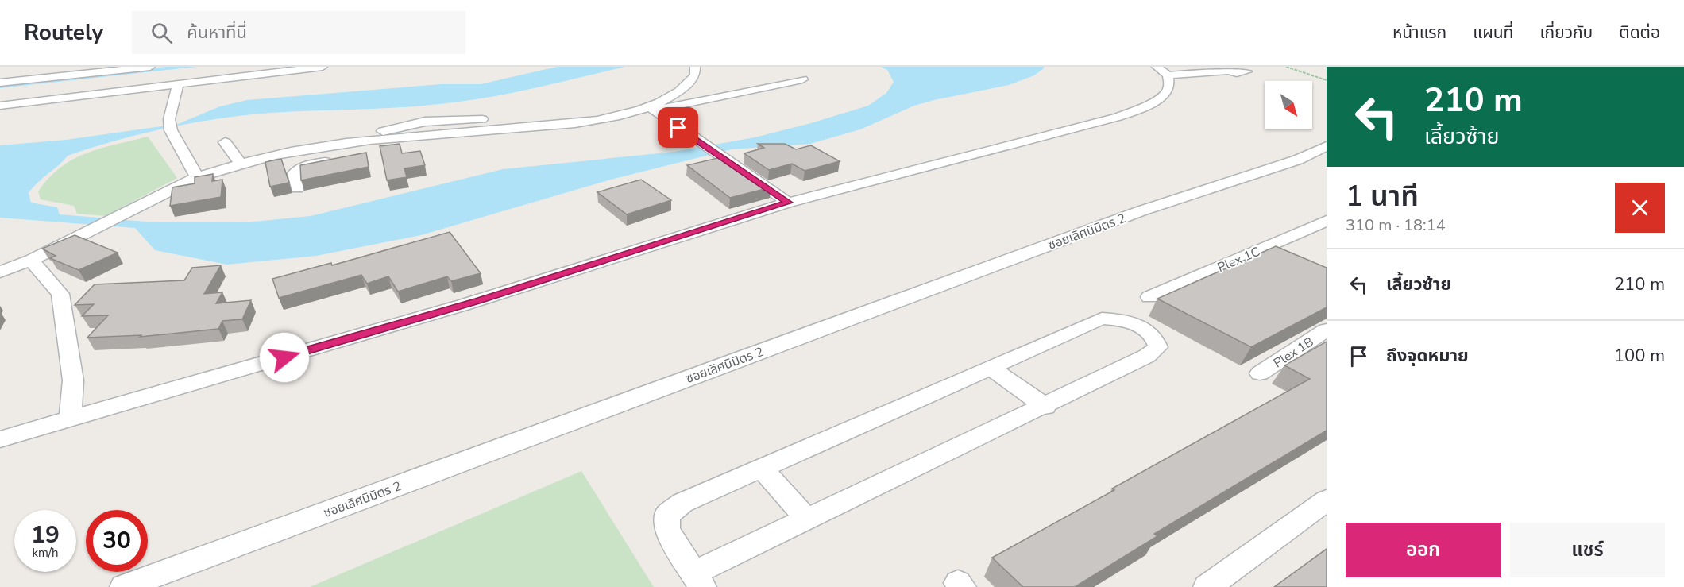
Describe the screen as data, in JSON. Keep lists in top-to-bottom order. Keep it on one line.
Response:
{"streets":{"street":["ซอยเลิศนิมิตร 2","Plex 1C","Plex 1B"]},"north":"bottom right","page":{"header":"Routely","search":"ค้นหาที่นี่","nav":["หน้าแรก","แผนที่","เกี่ยวกับ","ติดต่อ"],"turn":["210 m","เลี้ยวซ้าย"],"heading":["1 นาที","310 m · 18:14"],"list":[{"name":"เลี้ยวซ้าย","value":"210 m"},{"name":"ถึงจุดหมาย","value":"100 m"}],"speed":"19 km/h","limit":"30","buttons":["ออก","แชร์"]}}
